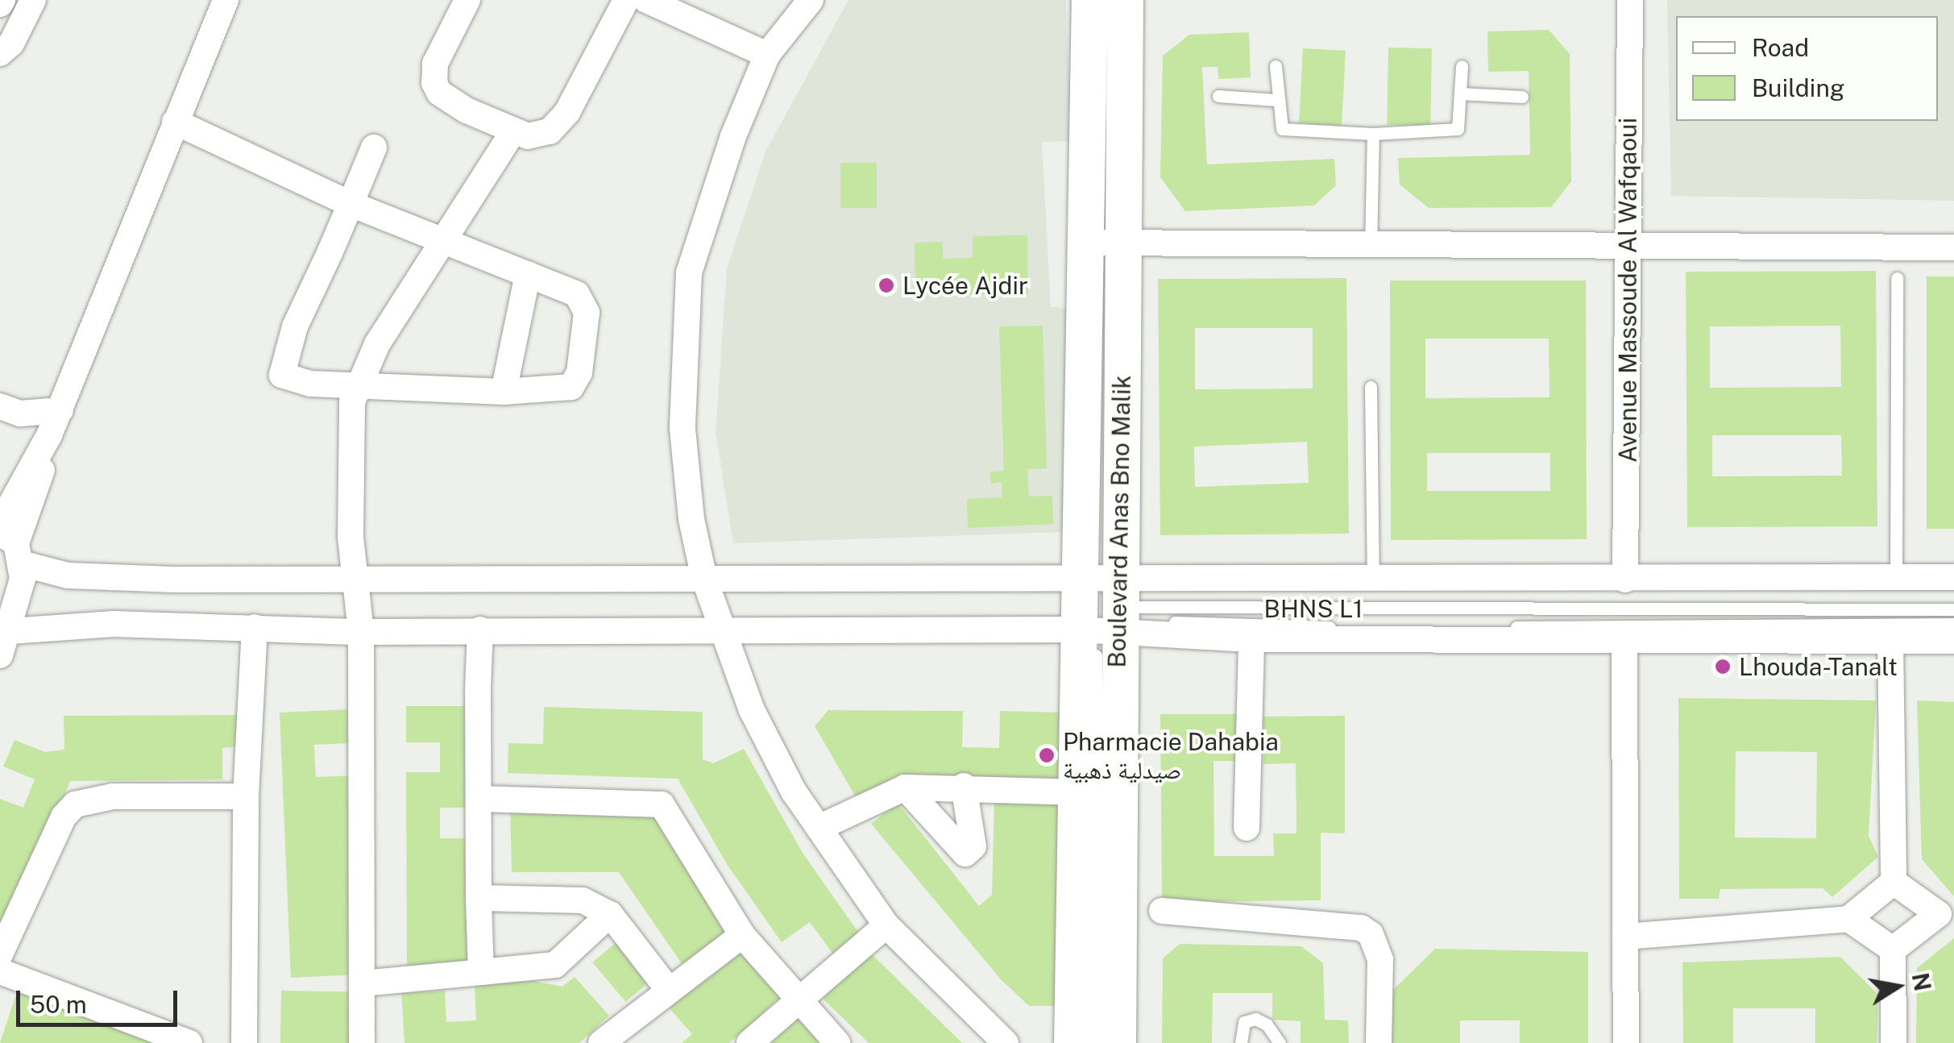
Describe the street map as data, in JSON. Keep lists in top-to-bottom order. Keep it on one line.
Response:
{"streets":{"street":["Avenue Massoude Al Wafqaoui","Boulevard Anas Bno Malik"],"lane":["BHNS L1"]},"crossings":[["Boulevard Anas Bno Malik","BHNS L1"]],"places":["Lycée Ajdir","Lhouda-Tanalt","Pharmacie Dahabia صيدلية ذهبية"],"legend":["Road","Building"],"scale_bar":"50 m","north":"right"}
